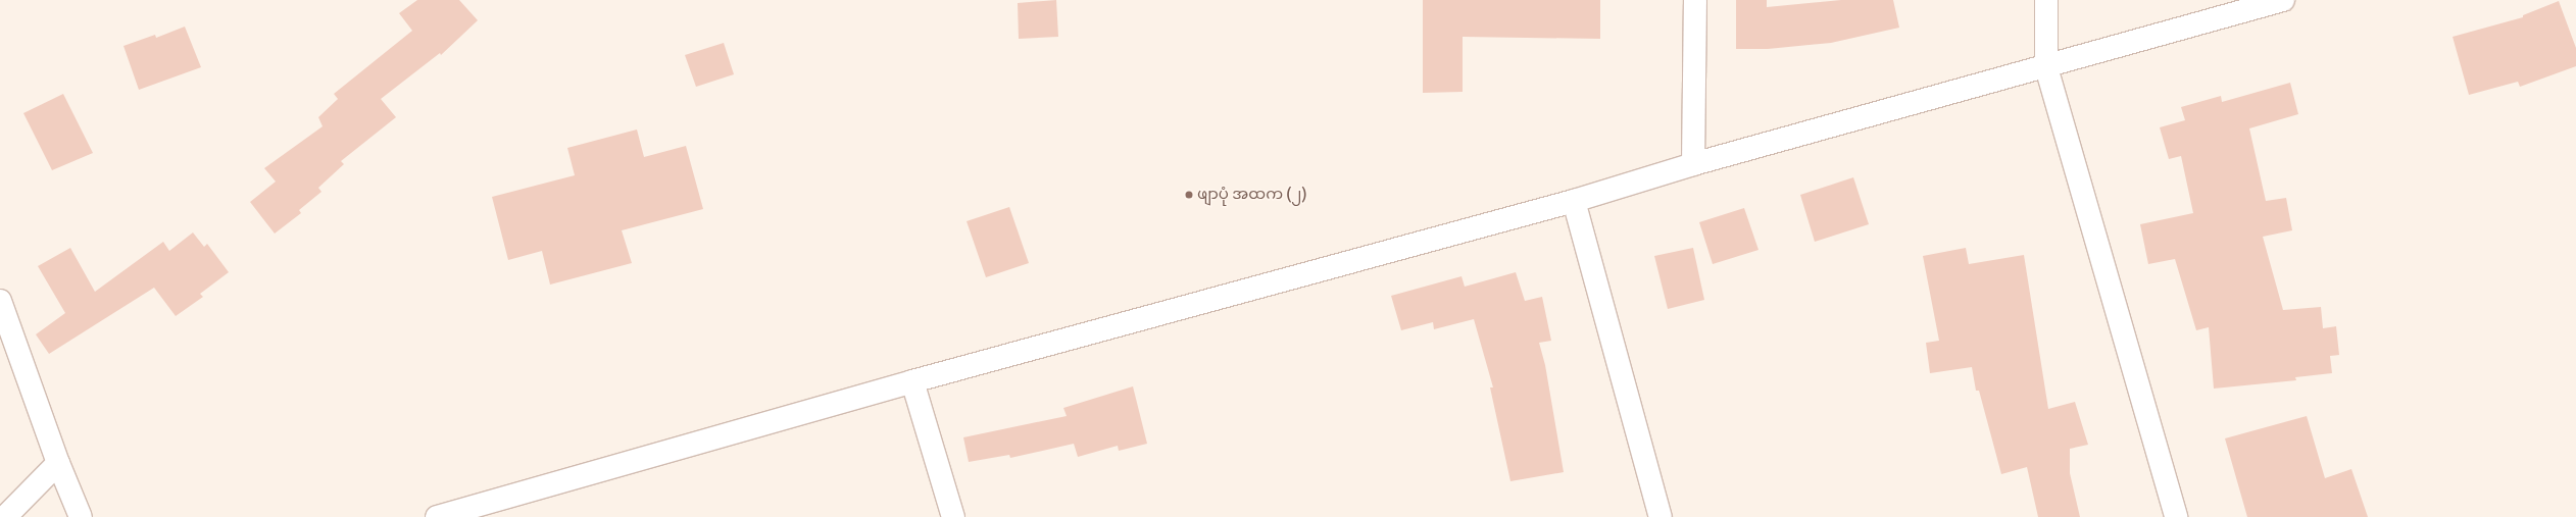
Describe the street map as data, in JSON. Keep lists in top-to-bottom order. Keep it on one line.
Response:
{"places":["ဖျာပုံ အထက (၂)"]}
